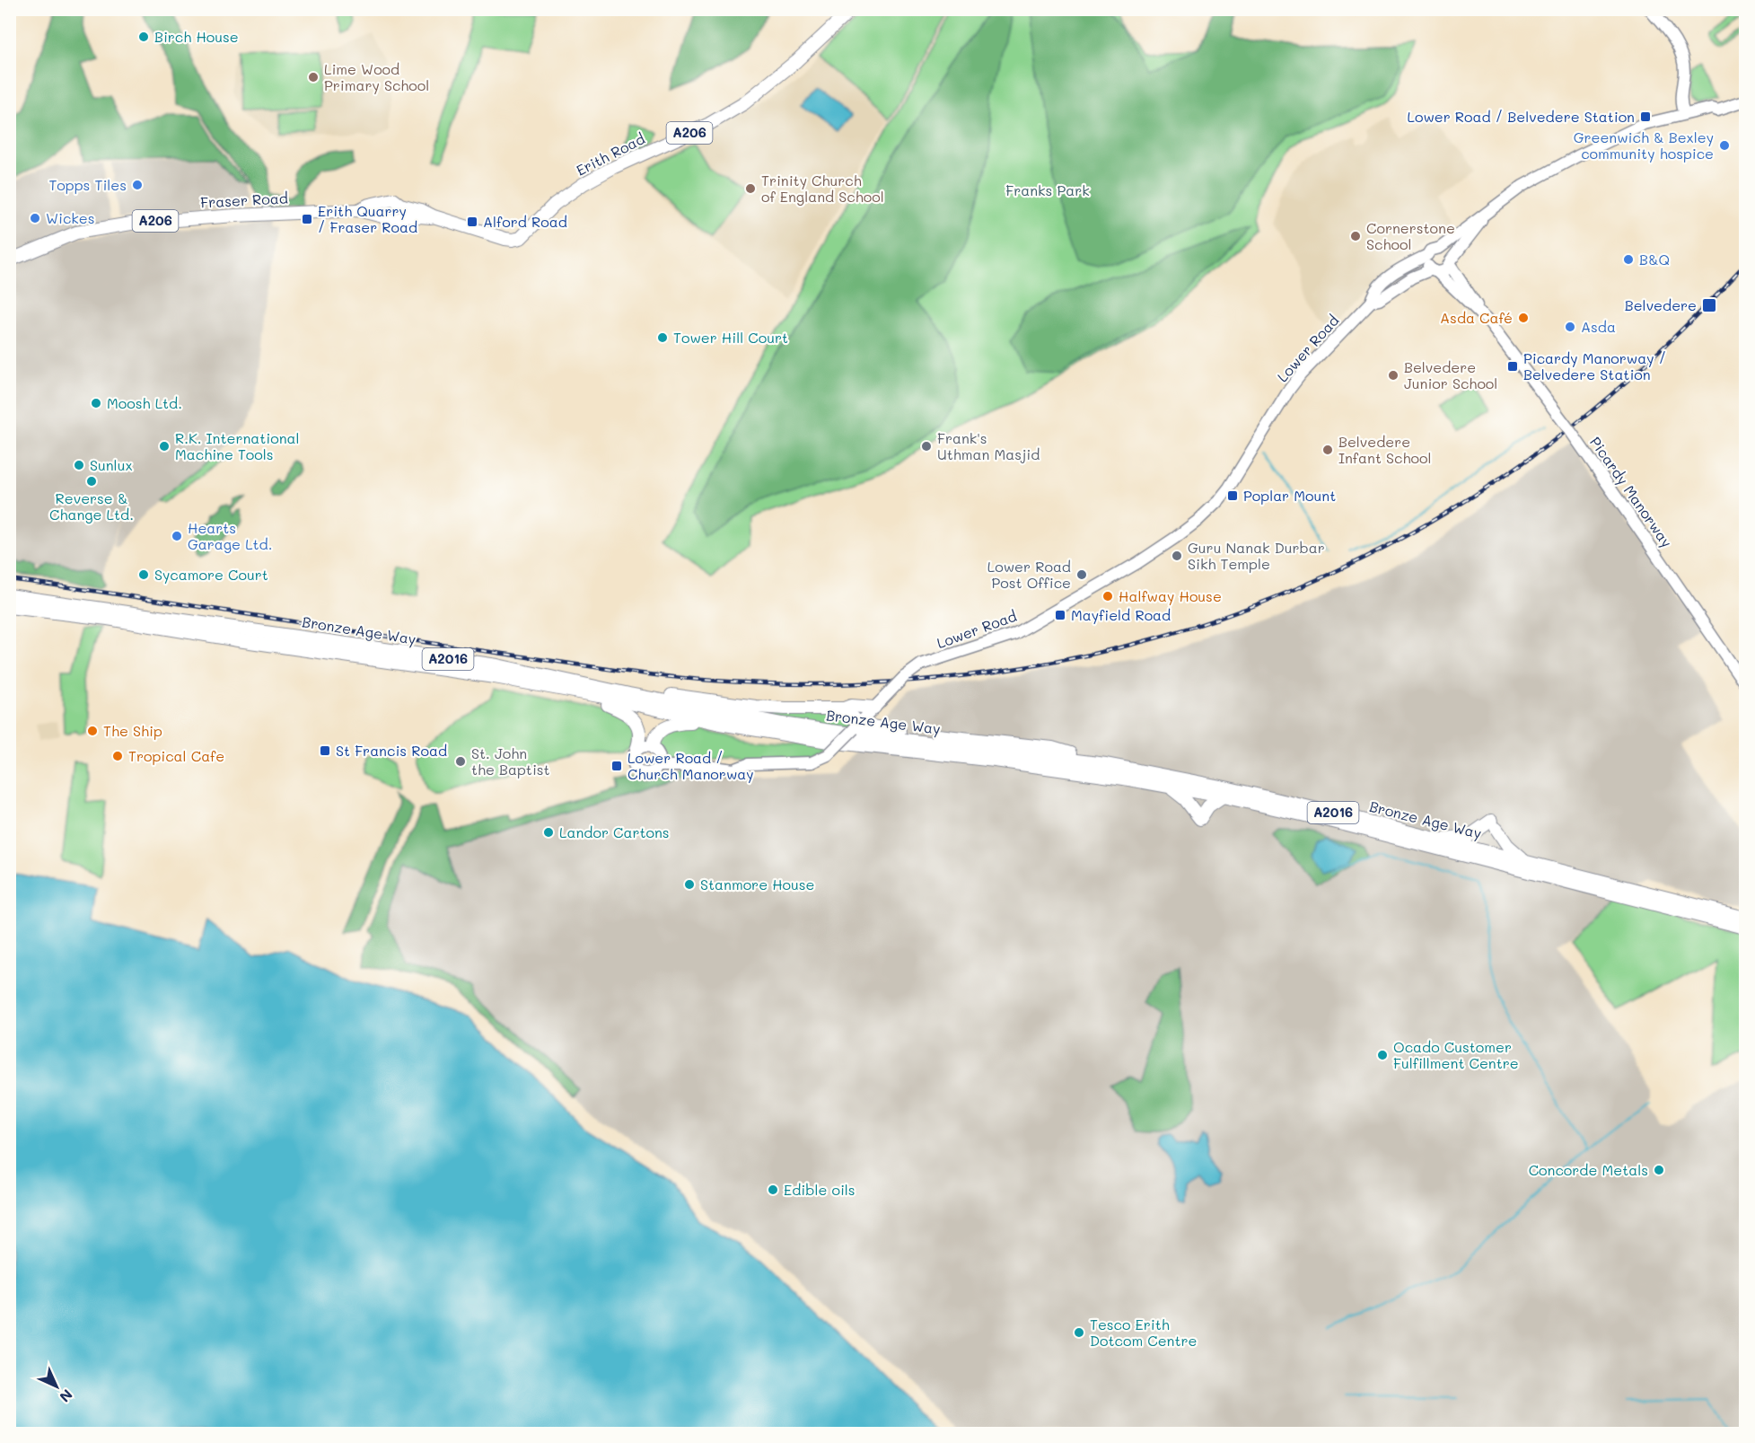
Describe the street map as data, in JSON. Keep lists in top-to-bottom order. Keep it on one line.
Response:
{"streets":{"main road":["A206","Erith Road","Fraser Road","Lower Road","Picardy Manorway","Bronze Age Way","A2016"]},"crossings":[["Erith Road","Fraser Road"],["Lower Road","Picardy Manorway"]],"parks":["Franks Park"],"places":{"other":["Birch House","Lime Wood Primary School","Greenwich & Bexley community hospice","Topps Tiles","Trinity Church of England School","Wickes","Cornerstone School","B&Q","Asda Café","Asda","Tower Hill Court","Belvedere Junior School","Moosh Ltd.","R.K. International Machine Tools","Frank's Uthman Masjid","Belvedere Infant School","Sunlux","Reverse & Change Ltd.","Hearts Garage Ltd.","Guru Nanak Durbar Sikh Temple","Sycamore Court","Lower Road Post Office","Halfway House","The Ship","Tropical Cafe","St. John the Baptist","Landor Cartons","Stanmore House","Ocado Customer Fulfillment Centre","Concorde Metals","Edible oils","Tesco Erith Dotcom Centre"],"transit":["Lower Road / Belvedere Station","Erith Quarry / Fraser Road","Alford Road","Belvedere","Picardy Manorway / Belvedere Station","Poplar Mount","Mayfield Road","St Francis Road","Lower Road / Church Manorway"]},"north":"bottom right"}
